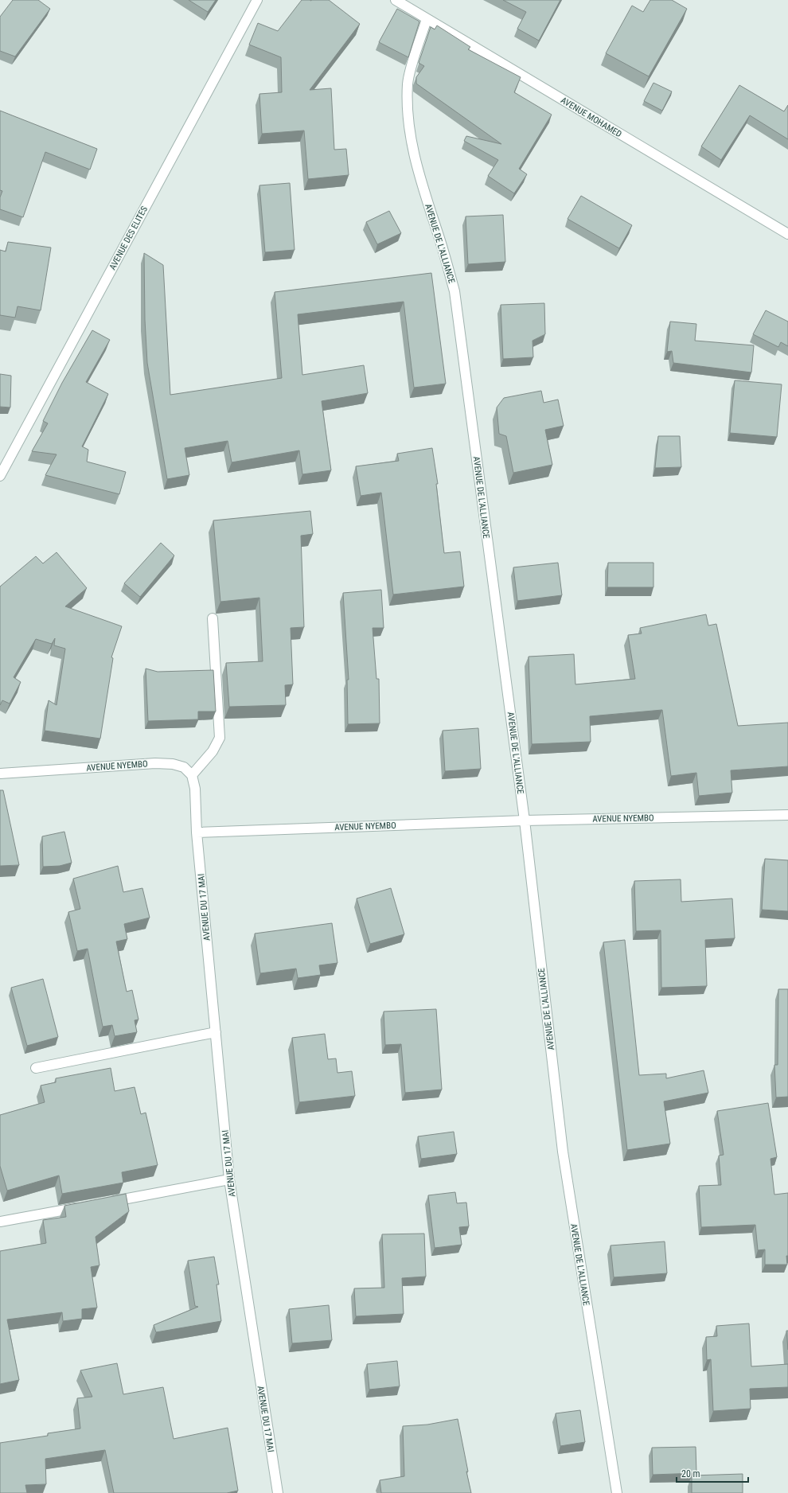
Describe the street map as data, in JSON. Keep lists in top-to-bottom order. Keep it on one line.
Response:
{"streets":{"street":["AVENUE MOHAMED","AVENUE DES ELITES","AVENUE DE L'ALLIANCE","AVENUE NYEMBO","AVENUE DU 17 MAI"]},"crossings":[["AVENUE MOHAMED","AVENUE DE L'ALLIANCE"],["AVENUE DE L'ALLIANCE","AVENUE NYEMBO"],["AVENUE NYEMBO","AVENUE DU 17 MAI"]],"scale_bar":"20 m"}
